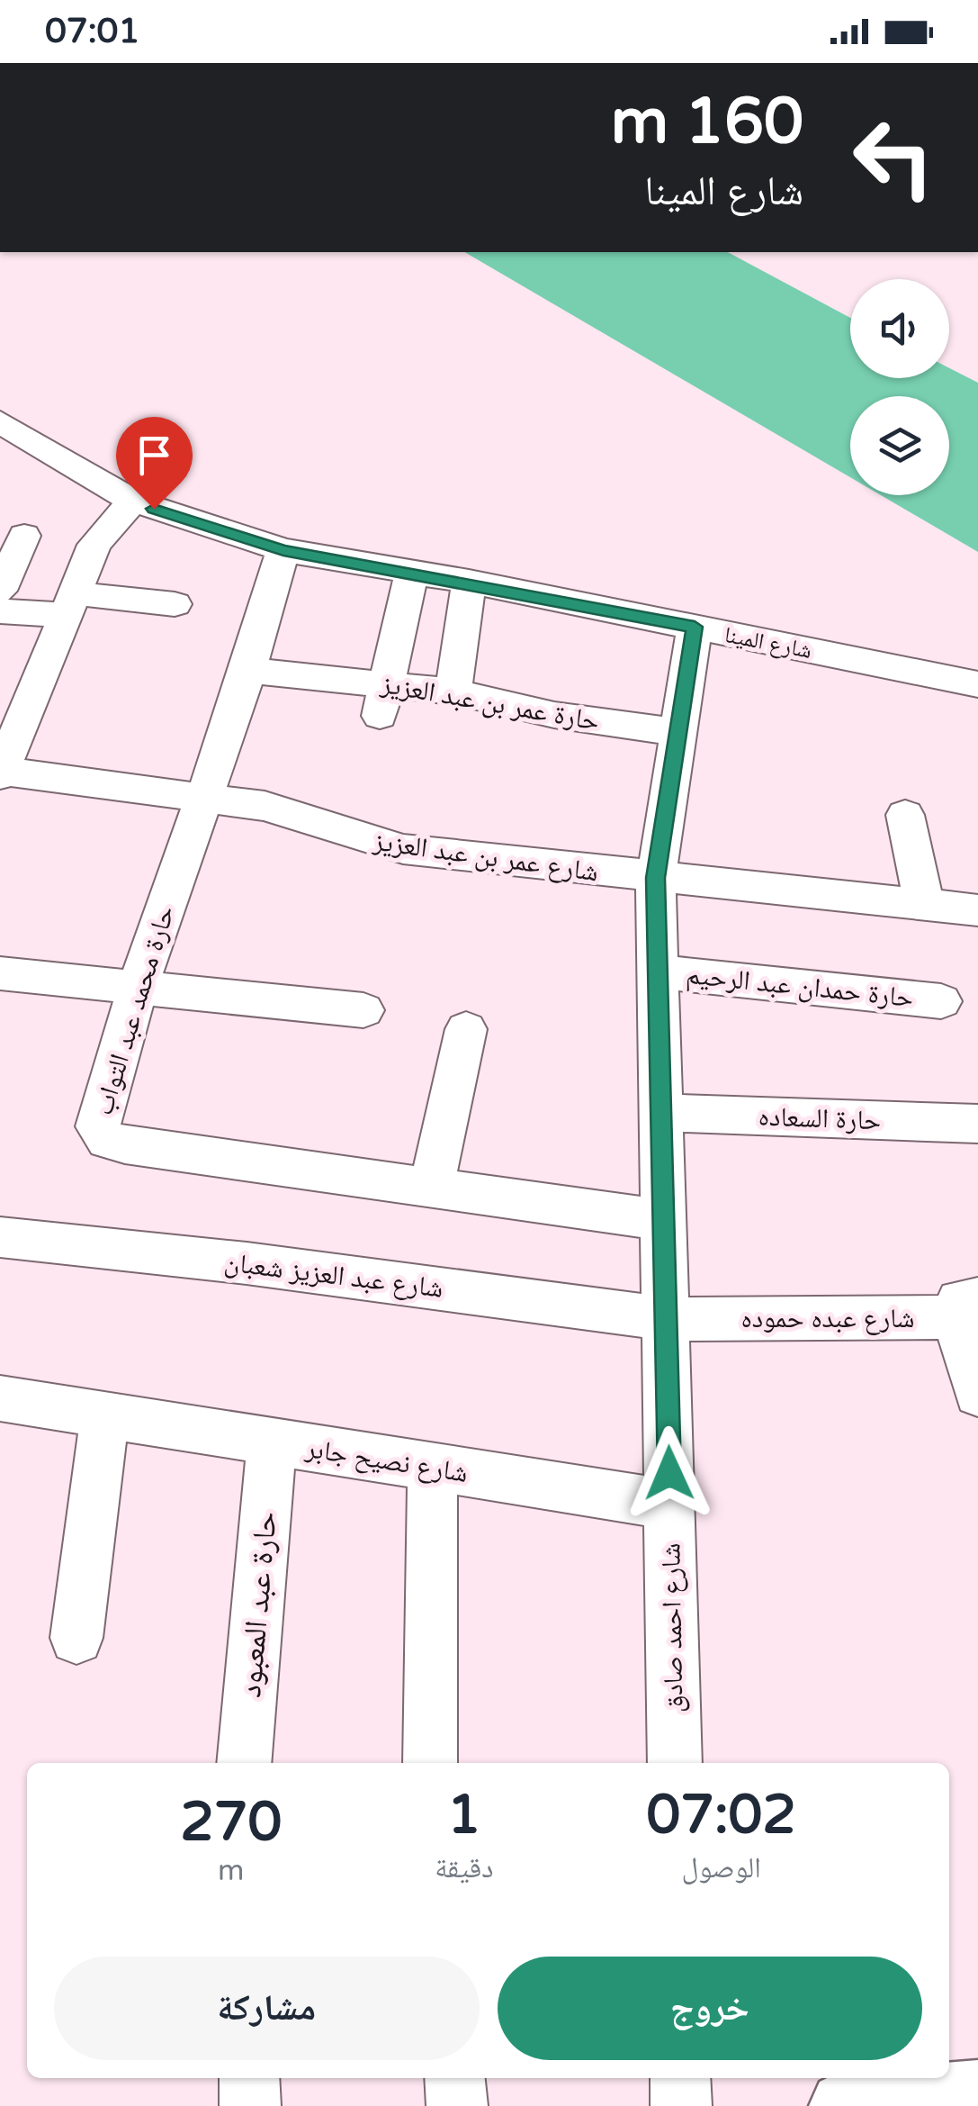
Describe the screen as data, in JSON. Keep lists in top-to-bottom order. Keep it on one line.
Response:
{"streets":{"street":["شارع المينا","حارة عمر بن عبد العزيز","شارع عمر بن عبد العزيز","حارة حمدان عبد الرحيم","حارة محمد عبد التواب","حارة السعاده","شارع عبد العزيز شعبان","شارع عبده حموده","شارع نصيح جابر","حارة عبد المعبود","شارع احمد صادق"]},"crossings":[["شارع المينا","حارة محمد عبد التواب"],["شارع المينا","شارع احمد صادق"],["حارة عمر بن عبد العزيز","حارة محمد عبد التواب"],["حارة عمر بن عبد العزيز","شارع احمد صادق"],["شارع عمر بن عبد العزيز","حارة محمد عبد التواب"],["شارع عمر بن عبد العزيز","شارع احمد صادق"],["حارة حمدان عبد الرحيم","شارع احمد صادق"],["حارة محمد عبد التواب","شارع احمد صادق"],["حارة السعاده","شارع احمد صادق"],["شارع عبد العزيز شعبان","شارع عبده حموده"],["شارع عبد العزيز شعبان","شارع احمد صادق"],["شارع عبده حموده","شارع احمد صادق"],["شارع نصيح جابر","حارة عبد المعبود"],["شارع نصيح جابر","شارع احمد صادق"]],"page":{"status":"07:01","turn":["160 m","شارع المينا"],"eta":["07:02","الوصول","1","دقيقة","270","m"],"buttons":["خروج","مشاركة"]}}
